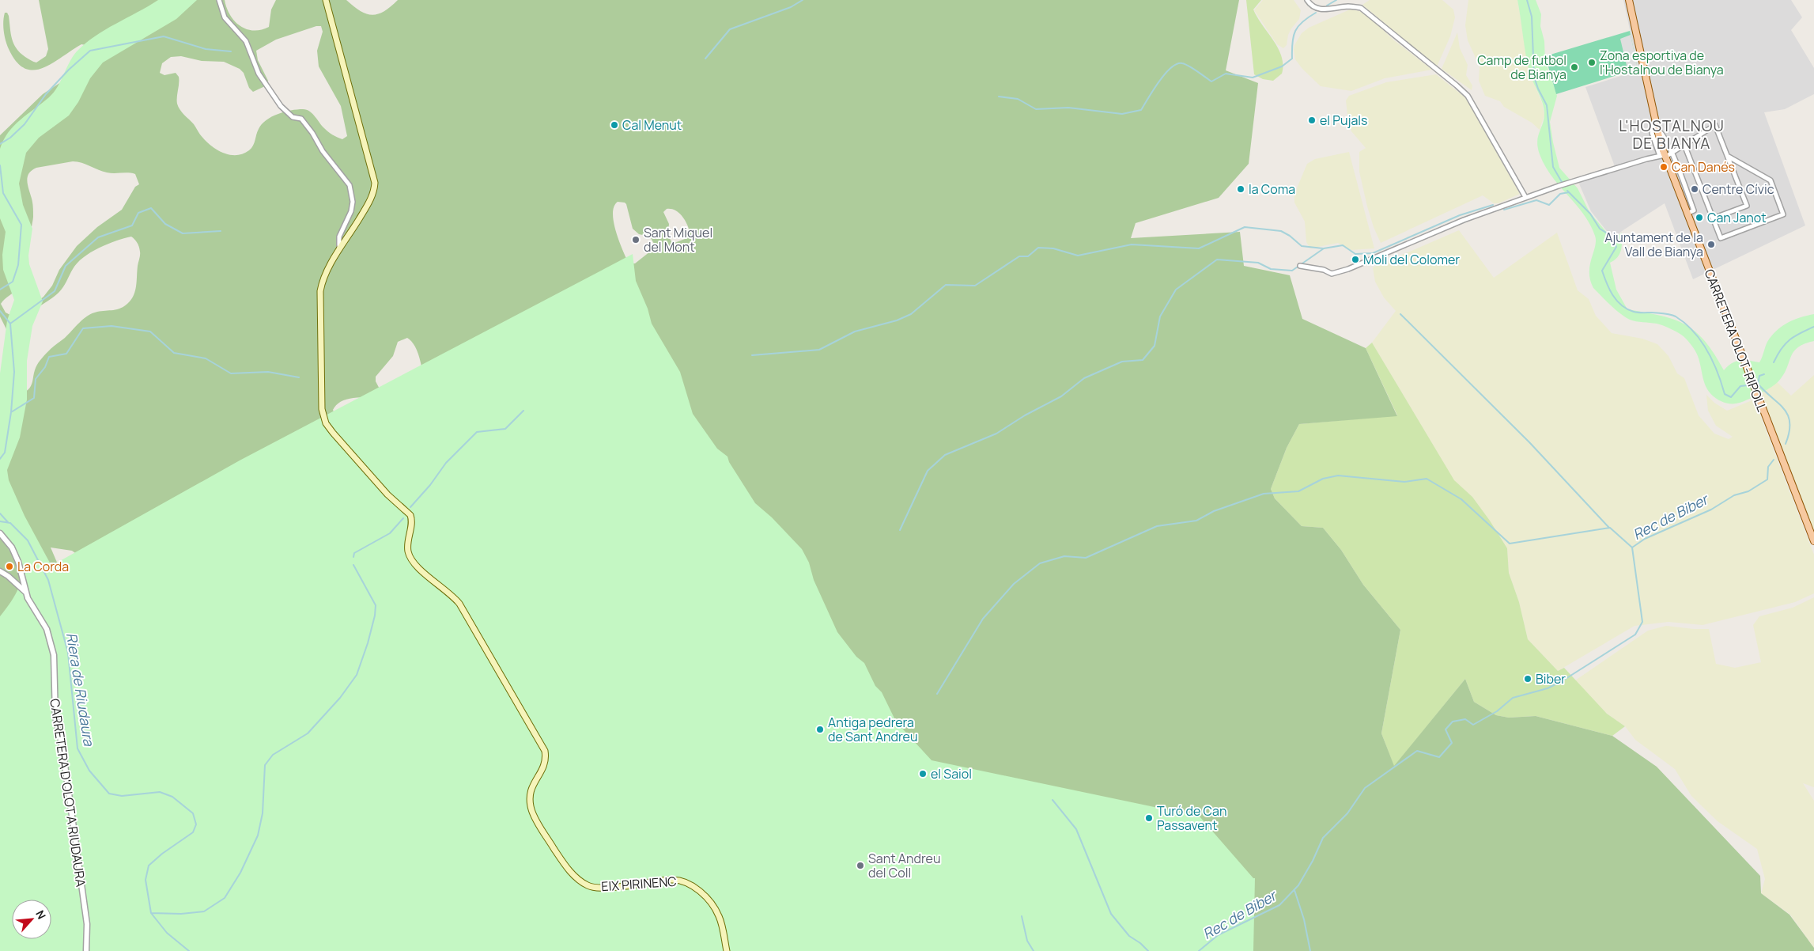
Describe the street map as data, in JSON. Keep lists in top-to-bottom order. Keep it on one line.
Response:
{"streets":{"main road":["CARRETERA OLOT-RIPOLL","EIX PIRINENC"],"street":["CARRETERA D'OLOT A RIUDAURA"]},"districts":["L'HOSTALNOU DE BIANYA"],"water":["Rec de Biber","Riera de Riudaura"],"places":["Zona esportiva de l'Hostalnou de Bianya","Camp de futbol de Bianya","el Pujals","Cal Menut","Can Danés","la Coma","Centre Cívic","Can Janot","Sant Miquel del Mont","Ajuntament de la Vall de Bianya","Moli del Colomer","La Corda","Biber","Antiga pedrera de Sant Andreu","el Saiol","Turó de Can Passavent","Sant Andreu del Coll"],"north":"top right"}
